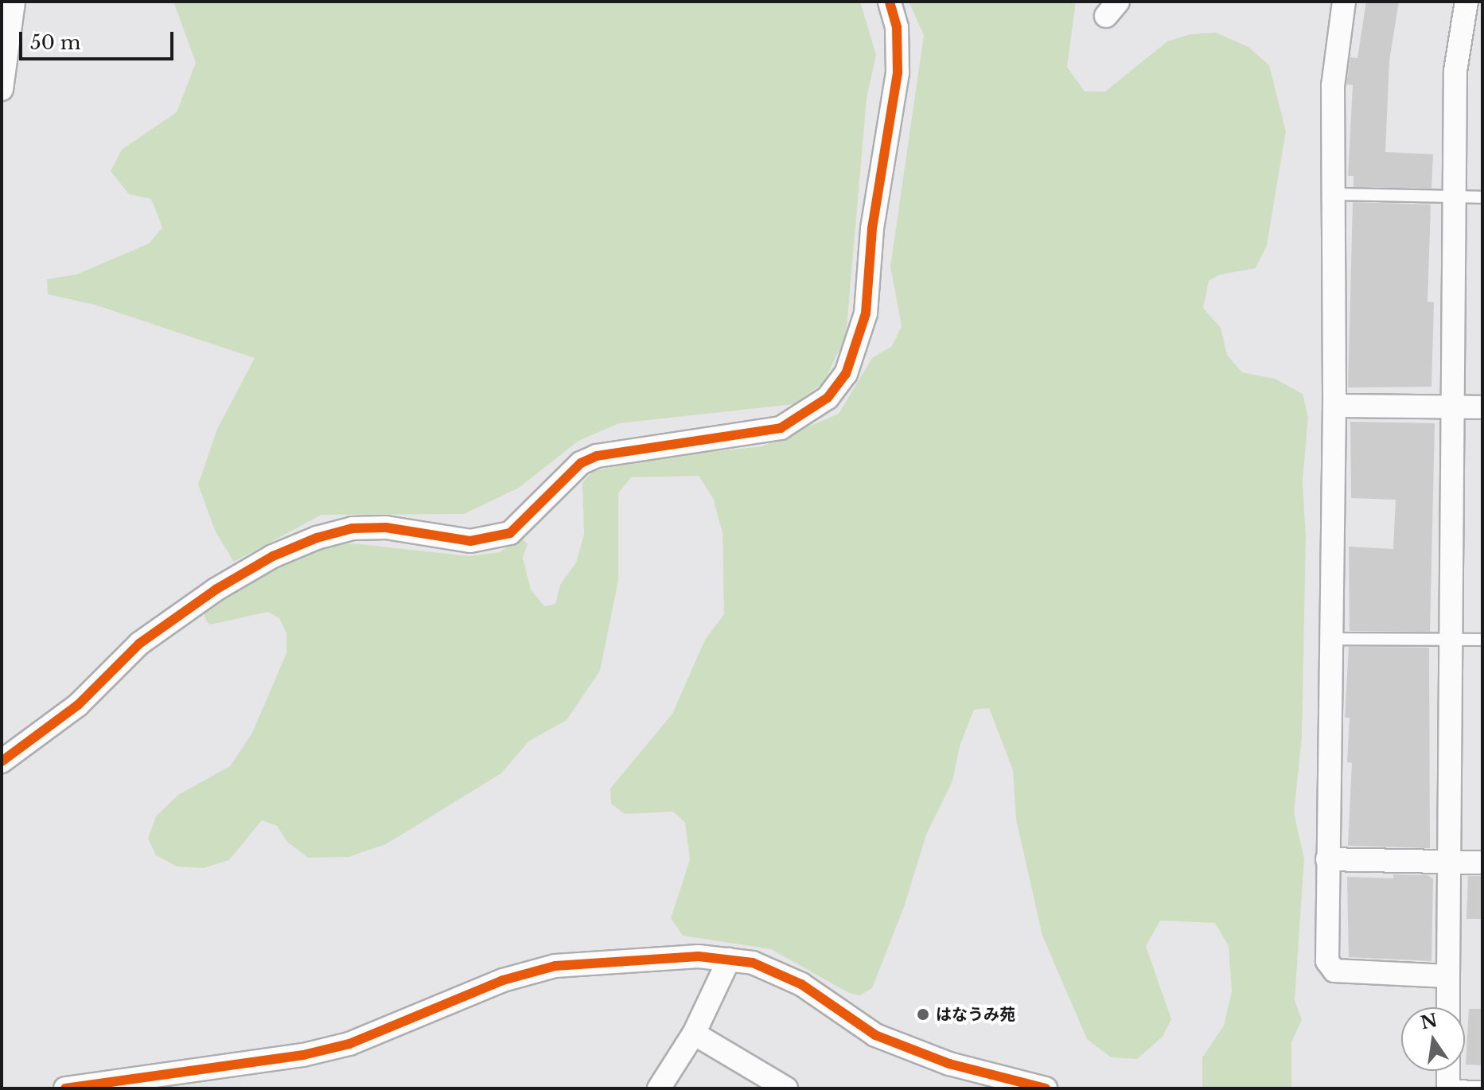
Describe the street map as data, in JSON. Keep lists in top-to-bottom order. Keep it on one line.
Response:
{"places":["はなうみ苑"],"scale_bar":"50 m","north":"top"}
